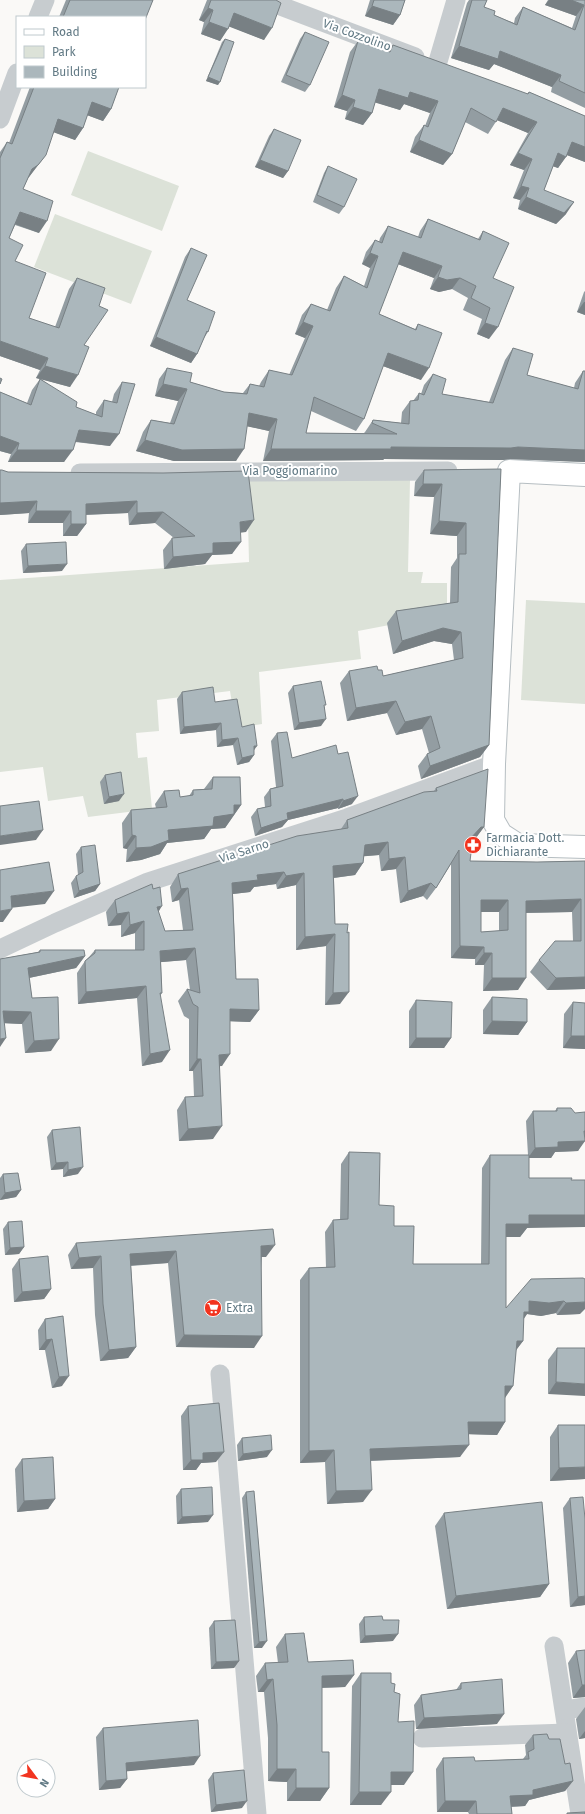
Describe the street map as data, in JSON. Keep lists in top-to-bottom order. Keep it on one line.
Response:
{"streets":{"street":["Via Cozzolino","Via Poggiomarino","Via Sarno"]},"places":{"pharmacy":["Farmacia Dott. Dichiarante"],"supermarket":["Extra"]},"legend":["Road","Park","Building"],"north":"bottom right"}
